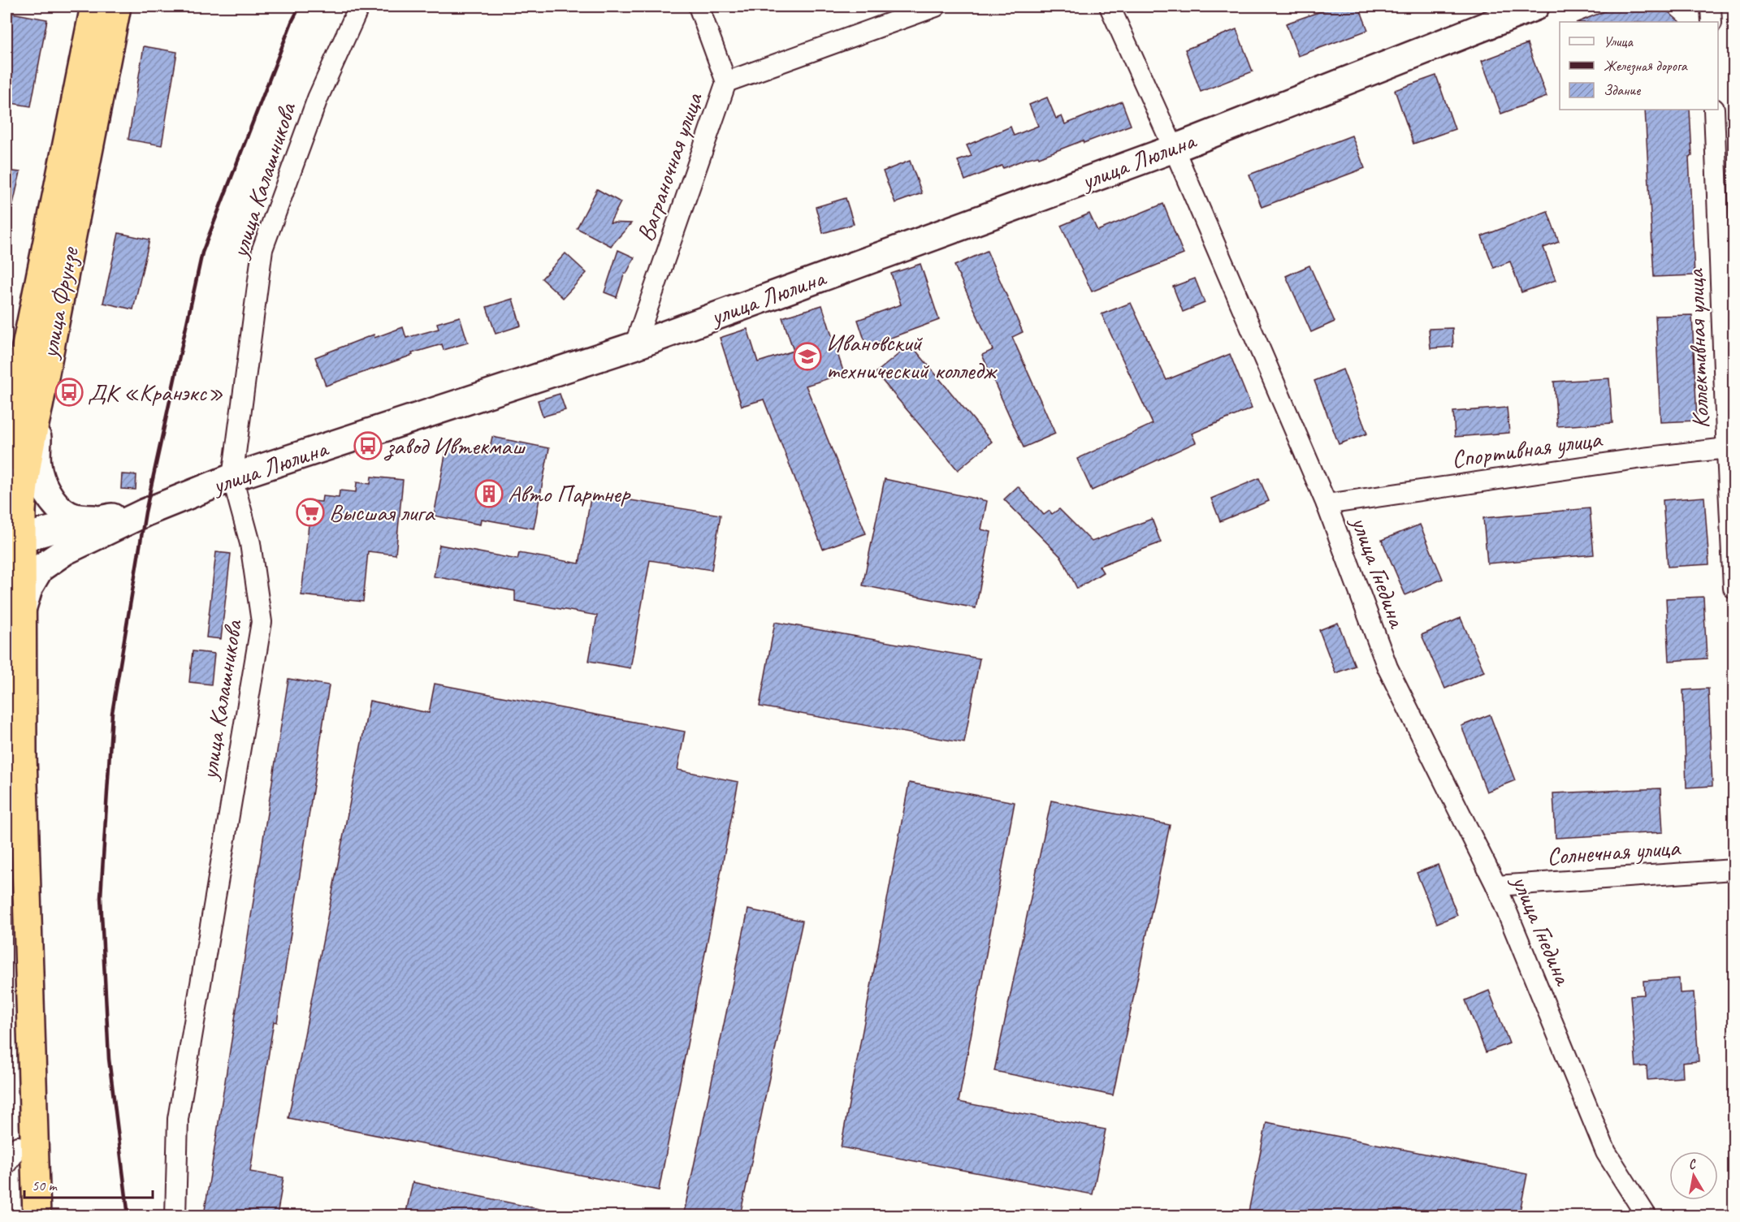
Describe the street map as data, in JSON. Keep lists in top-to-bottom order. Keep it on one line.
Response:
{"streets":{"highway":["улица Фрунзе"],"main road":["улица Люлина"],"street":["Ваграночная улица","улица Калашникова","Коллективная улица","Спортивная улица","улица Гнедина","Солнечная улица"]},"crossings":[["улица Люлина","Ваграночная улица"],["улица Люлина","улица Калашникова"],["улица Люлина","улица Фрунзе"],["улица Люлина","улица Гнедина"],["Коллективная улица","Спортивная улица"],["Спортивная улица","улица Гнедина"],["улица Гнедина","Солнечная улица"]],"places":{"school or university":["Ивановский технический колледж"],"bus stop":["ДК «Кранэкс»","завод Ивтекмаш"],"building":["Авто Партнер"],"supermarket":["Высшая лига"]},"legend":["Улица","Железная дорога","Здание"],"scale_bar":"50 m","north":"top"}
